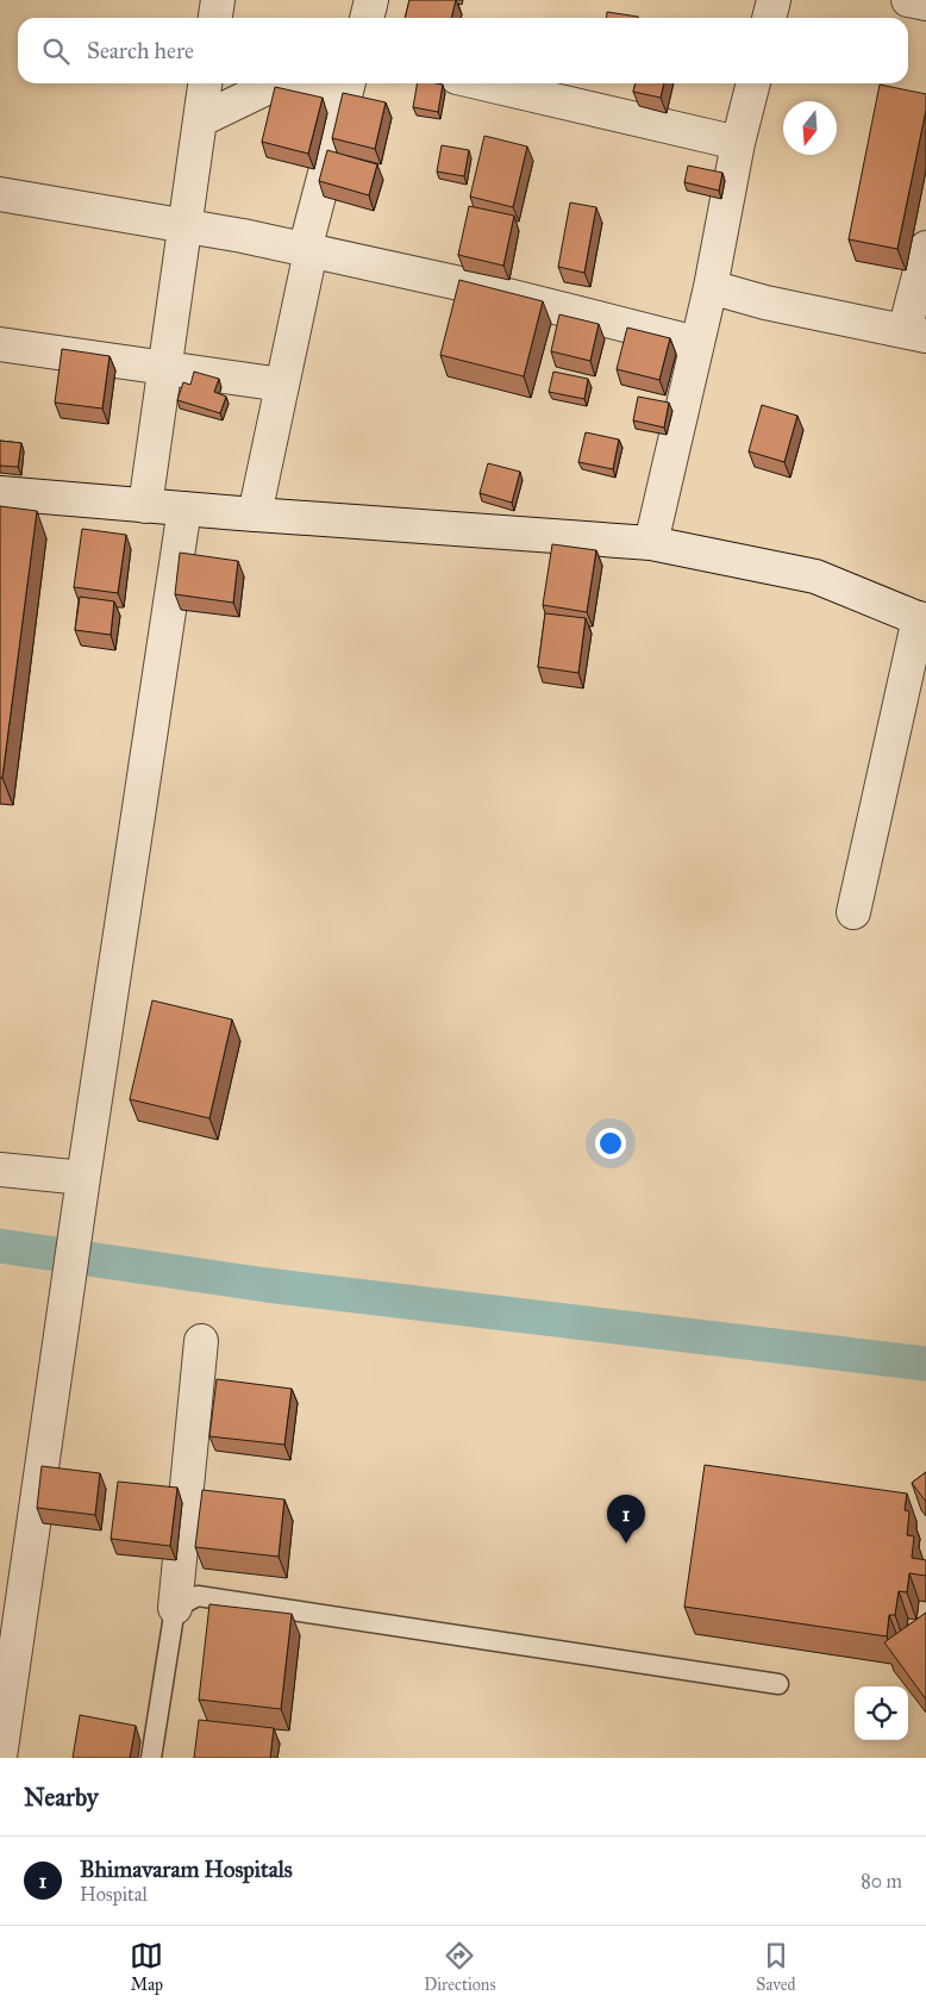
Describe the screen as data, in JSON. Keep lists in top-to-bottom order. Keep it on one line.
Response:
{"north":"bottom","page":{"search":"Search here","pins":"1","heading":"Nearby","list":[{"mark":"1","name":"Bhimavaram Hospitals","note":"Hospital","value":"80 m"}],"nav":["Map","Directions","Saved"]}}
